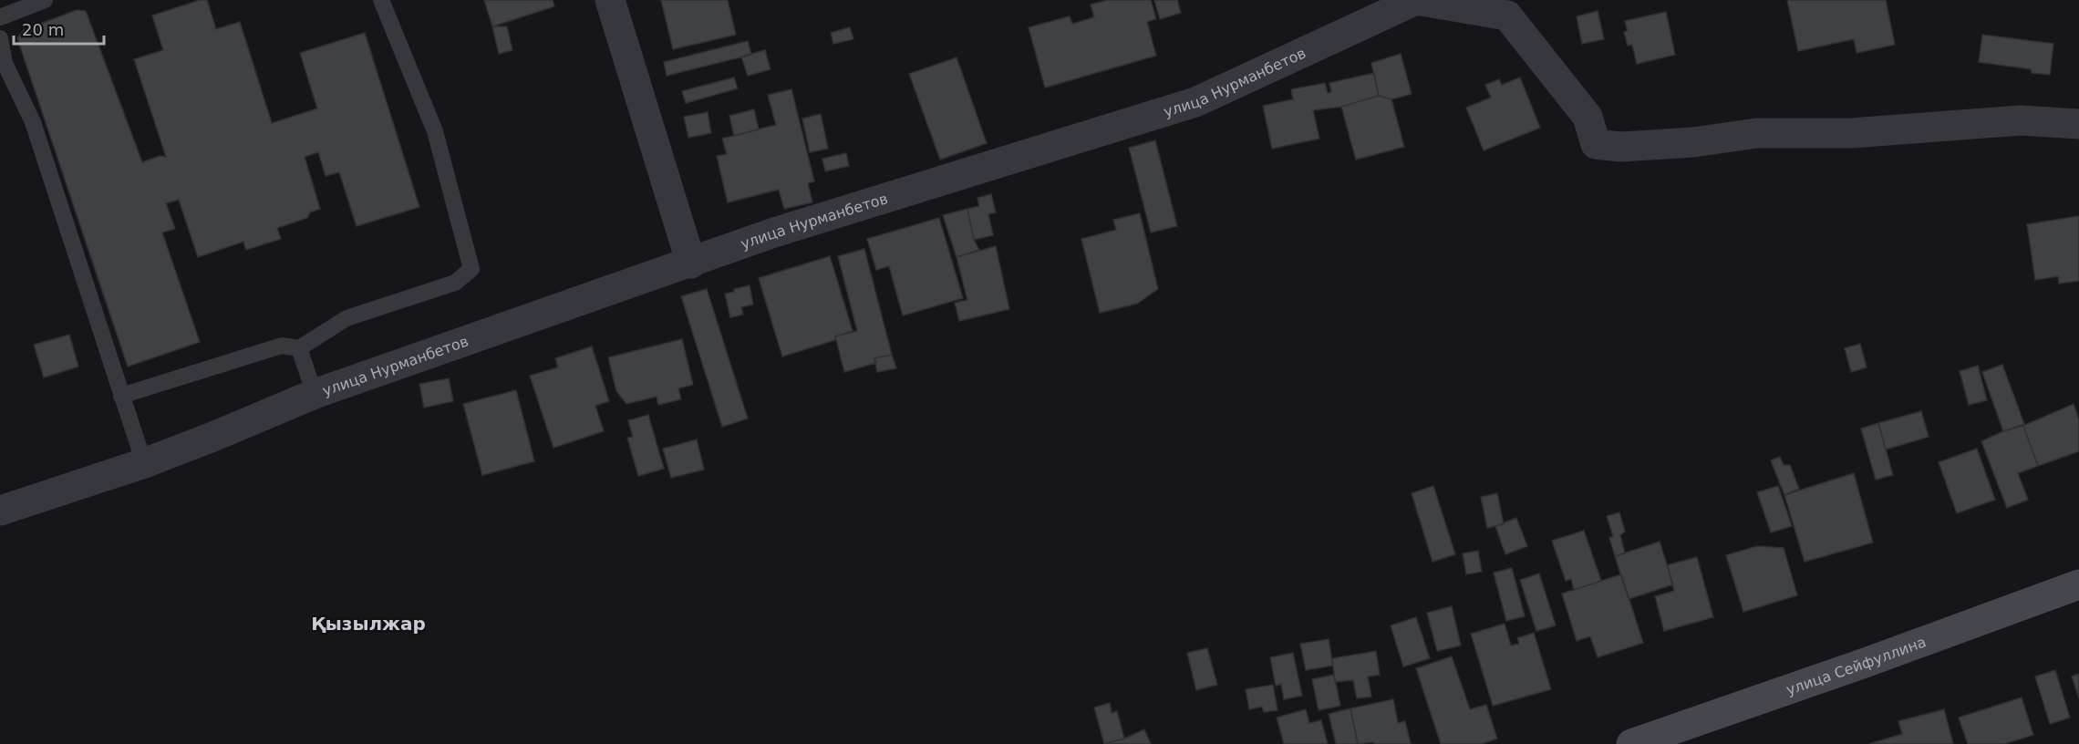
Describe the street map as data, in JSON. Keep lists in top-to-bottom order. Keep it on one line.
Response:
{"streets":{"street":["улица Нурманбетов","улица Сейфуллина"]},"districts":["Қызылжар"],"scale_bar":"20 m"}
